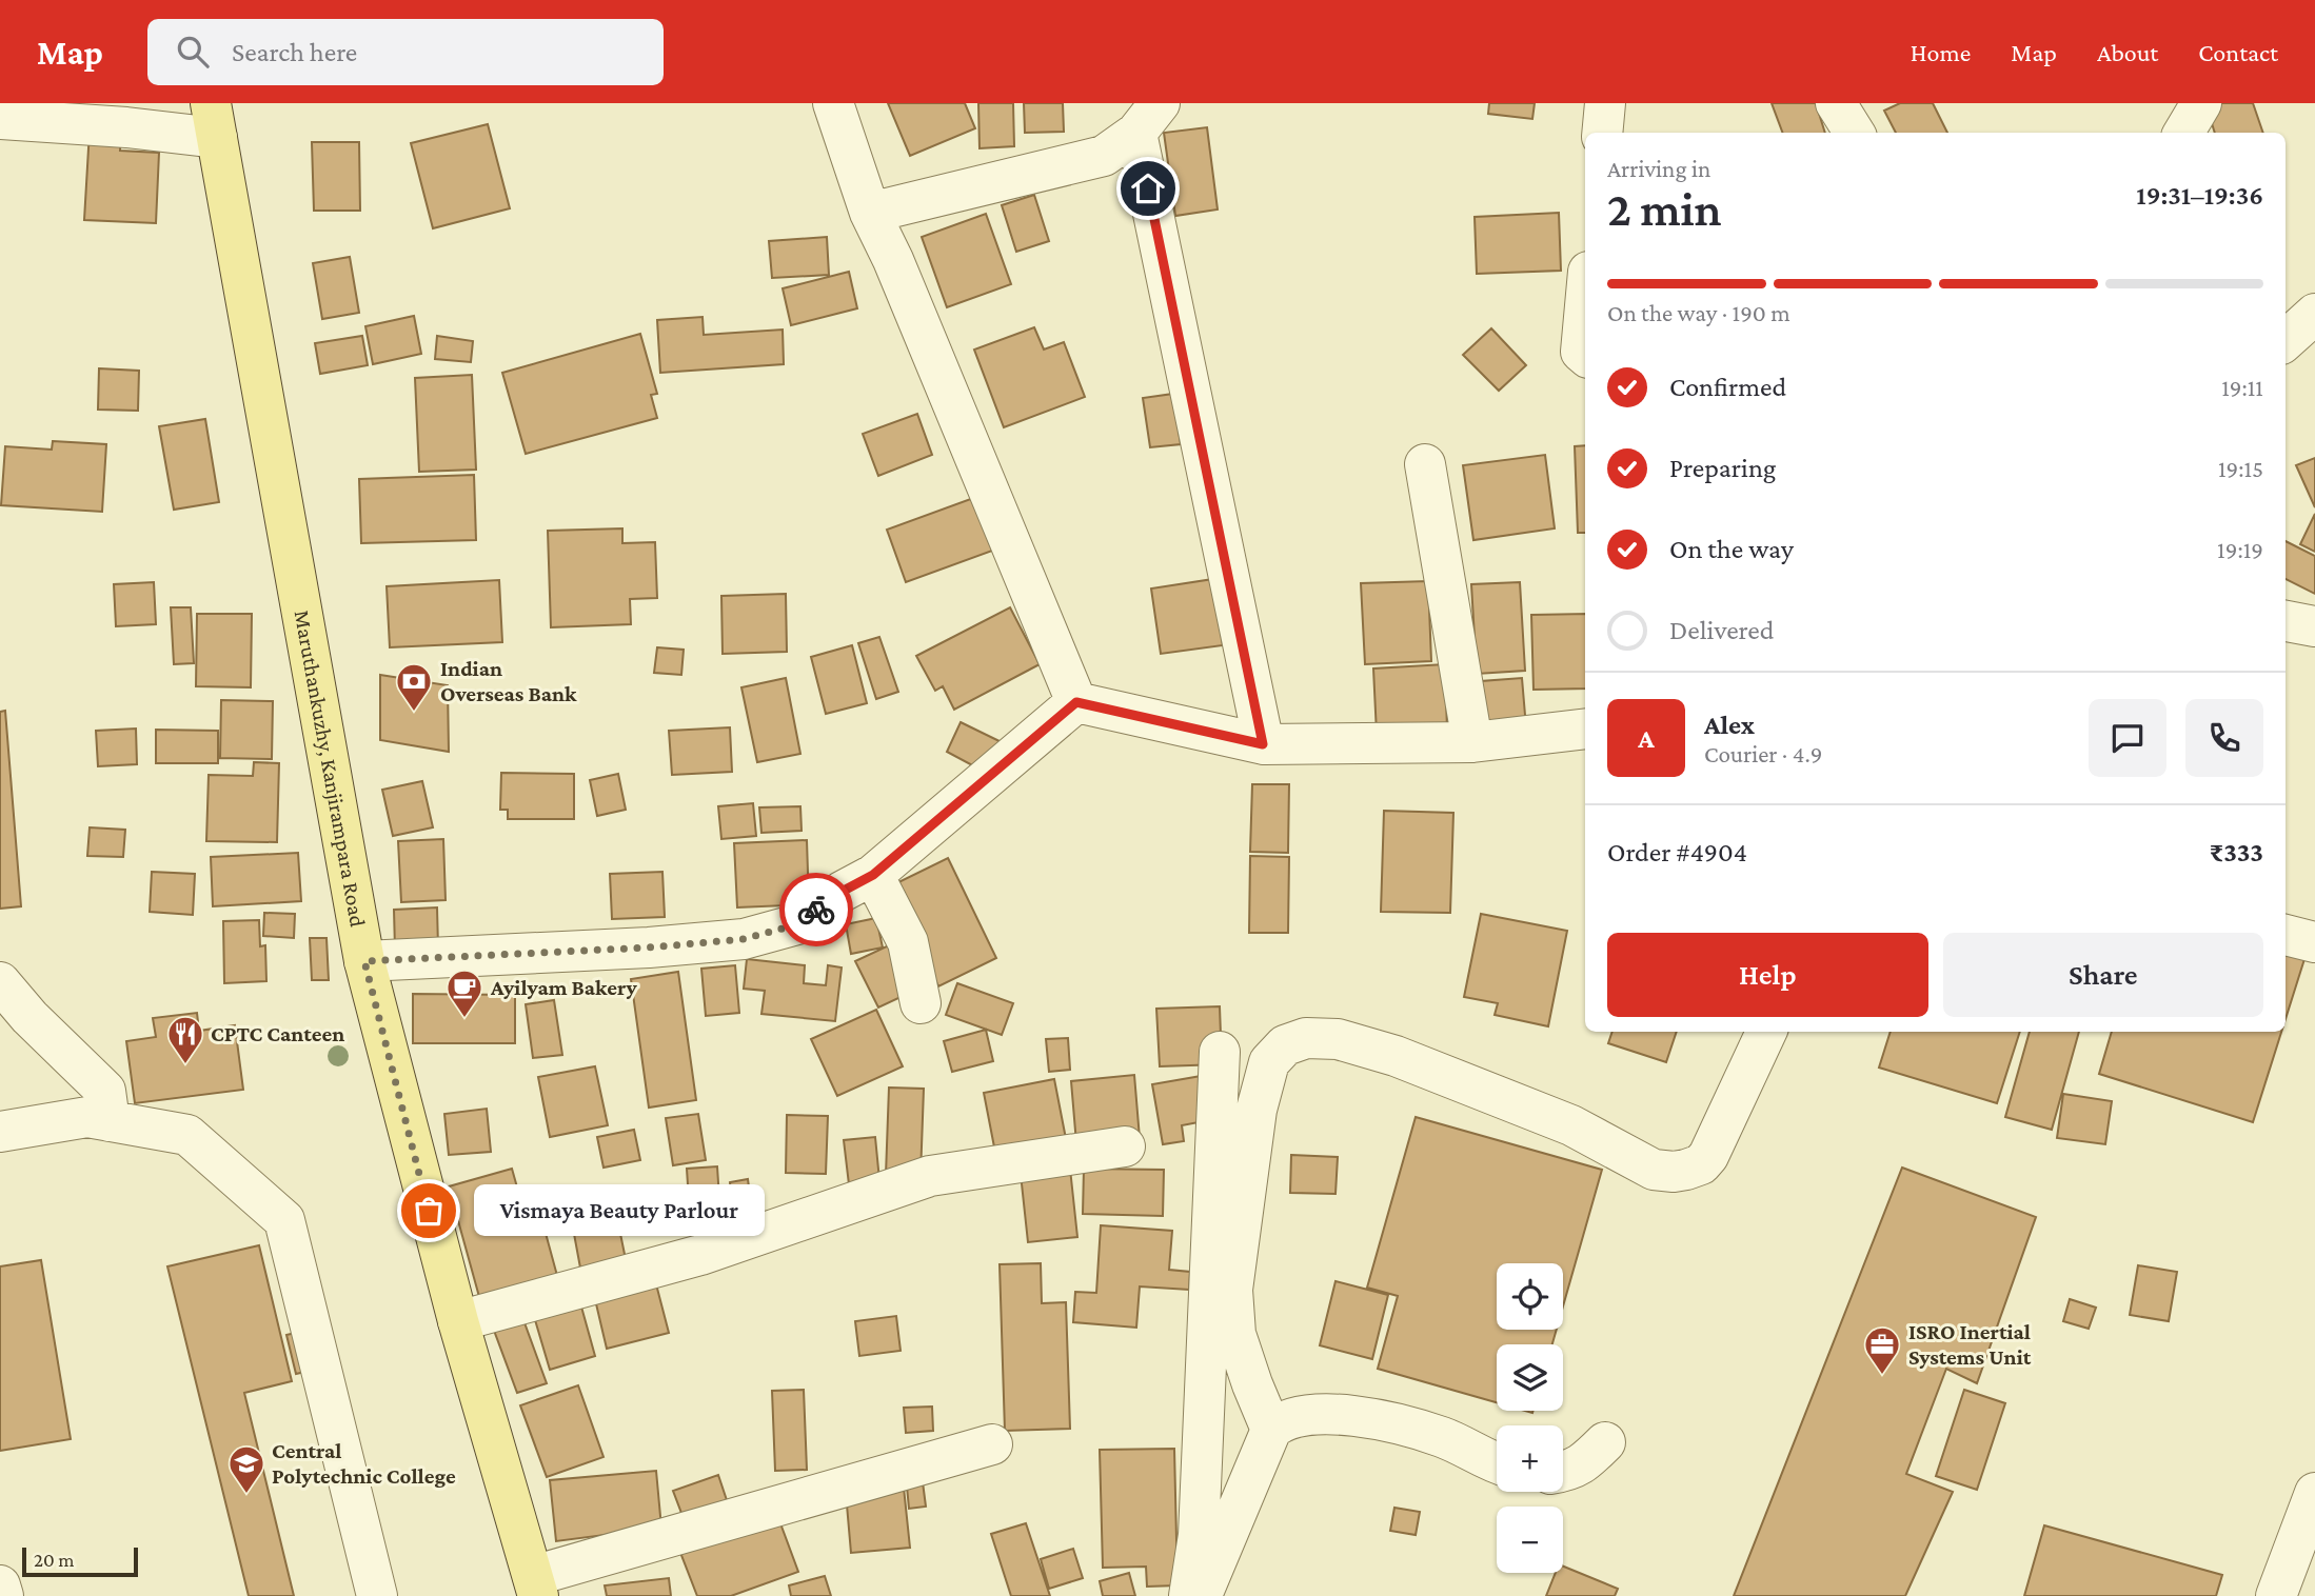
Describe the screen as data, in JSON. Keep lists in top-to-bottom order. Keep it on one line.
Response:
{"streets":{"main road":["Maruthankuzhy, Kanjirampara Road"]},"places":{"bank":["Indian Overseas Bank"],"cafe":["Ayilyam Bakery"],"restaurant":["CPTC Canteen"],"other":["Vismaya Beauty Parlour"],"office":["ISRO Inertial Systems Unit"],"school or university":["Central Polytechnic College"]},"scale_bar":"20 m","page":{"header":"Map","search":"Search here","nav":["Home","Map","About","Contact"],"heading":["2 min","Arriving in","19:31–19:36"],"panel":["Alex","Courier · 4.9","Order #4904","₹333"],"bar":"On the way · 190 m","list":[["Confirmed","19:11"],["Preparing","19:15"],["On the way","19:19"],"Delivered"],"round":"A","buttons":["Help","Share"],"bubble":"Vismaya Beauty Parlour","map_buttons":["+","−"],"scale":"20 m"}}
